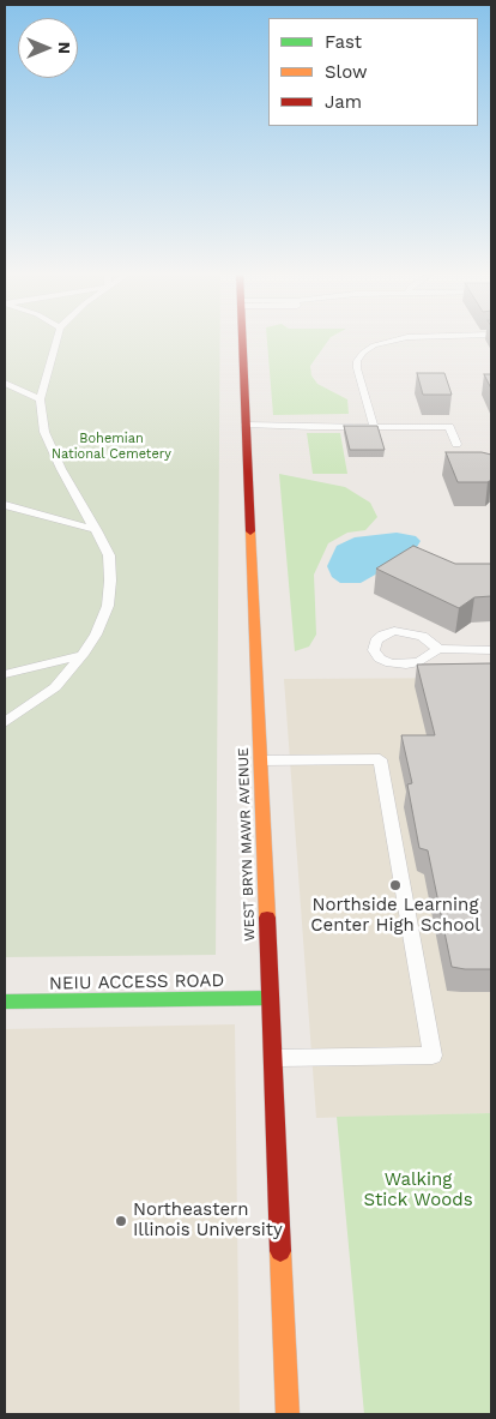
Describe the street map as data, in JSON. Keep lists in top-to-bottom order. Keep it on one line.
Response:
{"streets":{"street":["WEST BRYN MAWR AVENUE","NEIU ACCESS ROAD"]},"crossings":[["WEST BRYN MAWR AVENUE","NEIU ACCESS ROAD"]],"parks":["Bohemian National Cemetery","Walking Stick Woods"],"places":["Northside Learning Center High School","Northeastern Illinois University"],"legend":["Fast","Slow","Jam"],"north":"right"}
